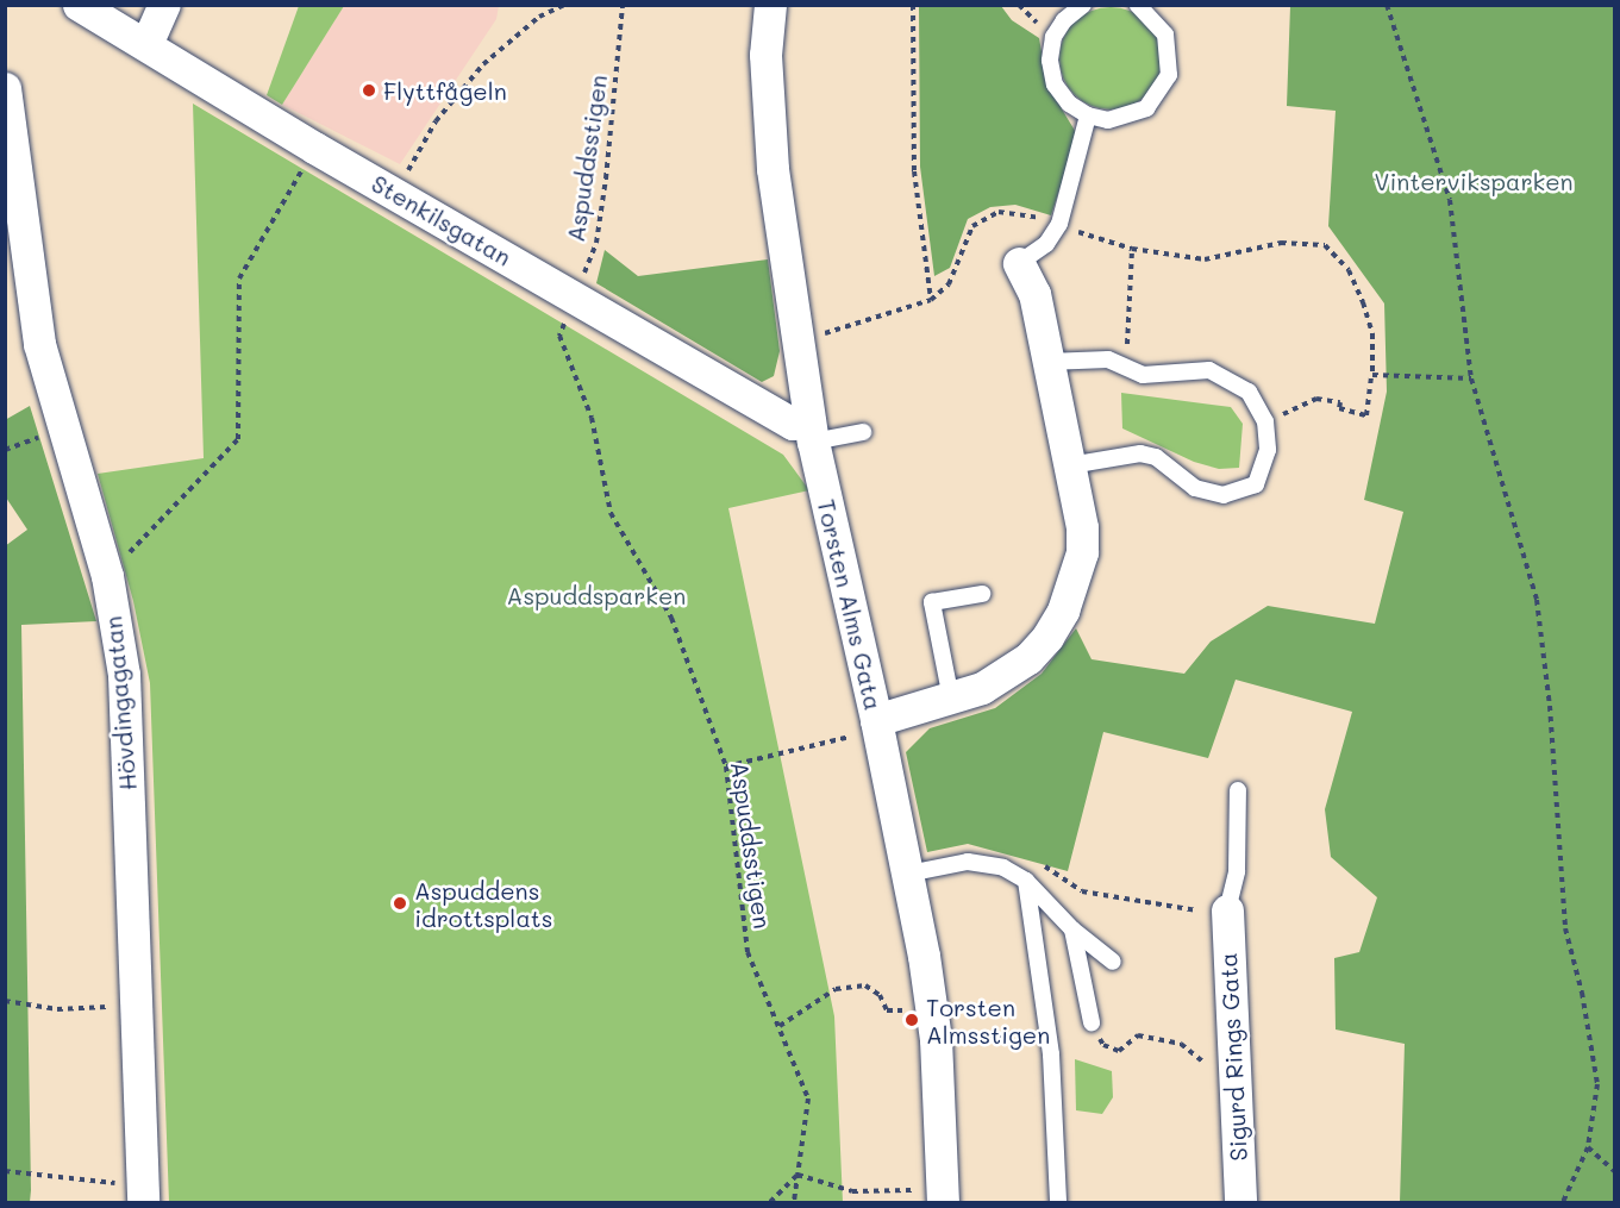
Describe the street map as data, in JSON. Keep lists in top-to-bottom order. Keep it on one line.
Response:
{"streets":{"street":["Stenkilsgatan","Torsten Alms Gata","Hövdingagatan","Sigurd Rings Gata"],"path":["Aspuddsstigen"]},"crossings":[["Aspuddsstigen","Stenkilsgatan"],["Stenkilsgatan","Torsten Alms Gata"]],"parks":["Vinterviksparken","Aspuddsparken"],"places":["Flyttfågeln","Aspuddens idrottsplats","Torsten Almsstigen"]}
